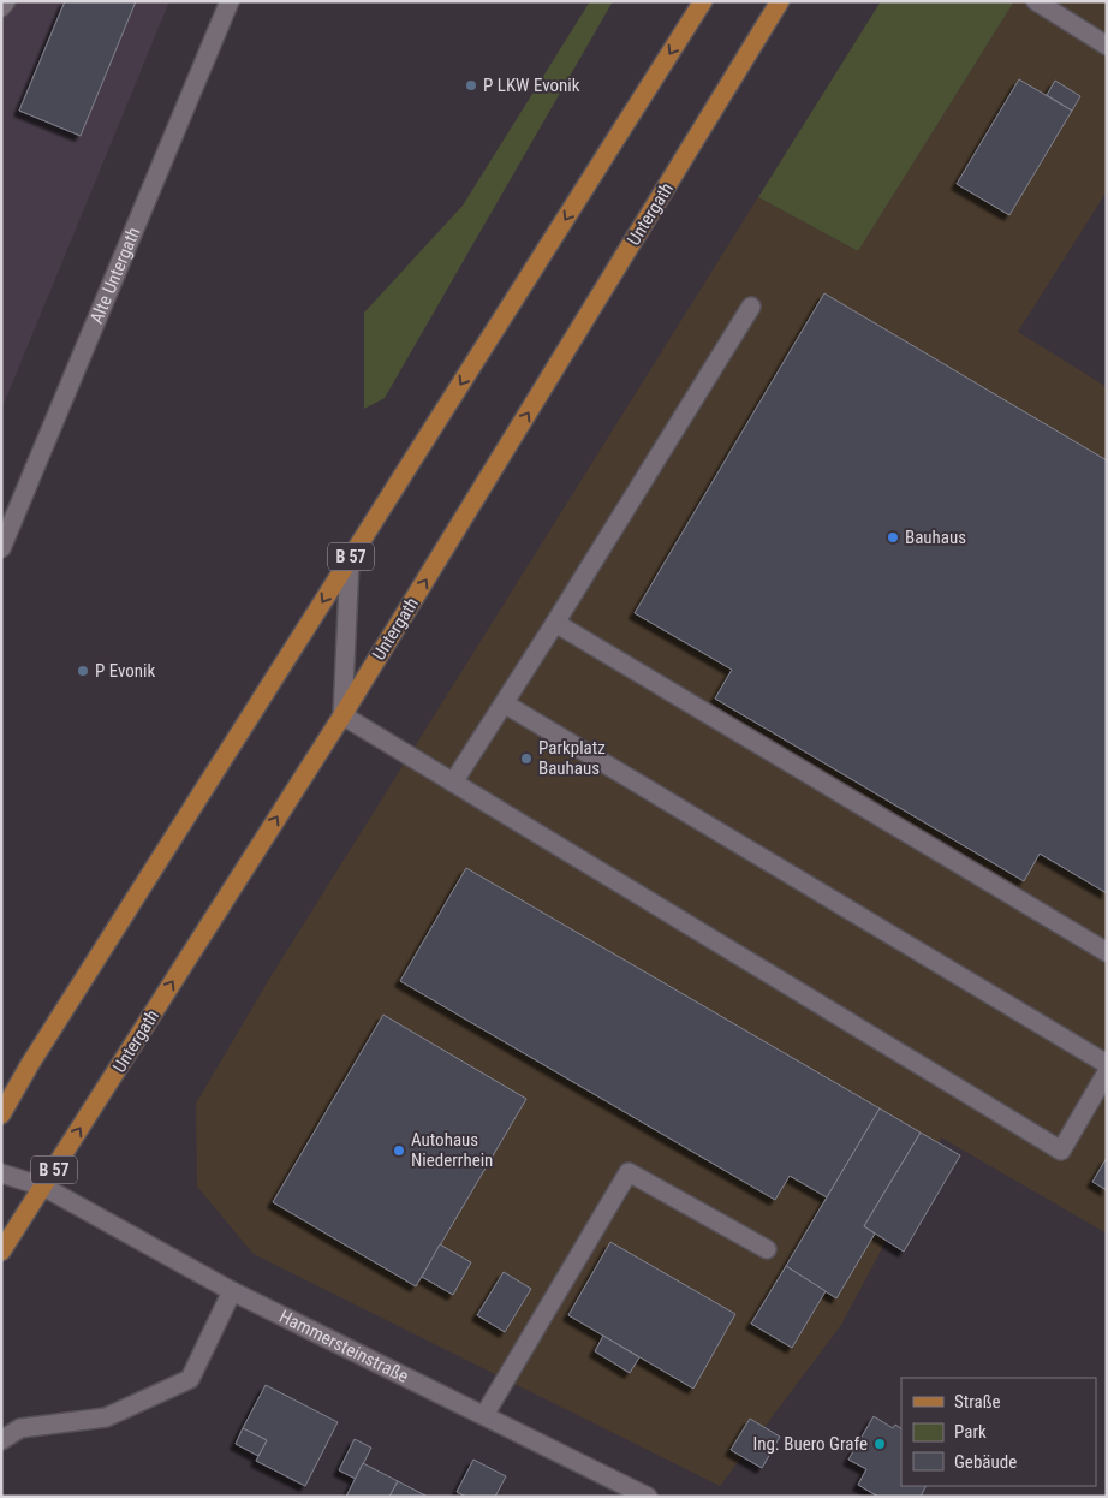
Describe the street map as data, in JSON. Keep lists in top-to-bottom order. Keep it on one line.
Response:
{"streets":{"main road":["Untergath","B 57"],"street":["Alte Untergath","Hammersteinstraße"]},"crossings":[["Untergath","Hammersteinstraße"]],"places":["P LKW Evonik","Bauhaus","P Evonik","Parkplatz Bauhaus","Autohaus Niederrhein","Ing. Buero Grafe"],"legend":["Straße","Park","Gebäude"]}
